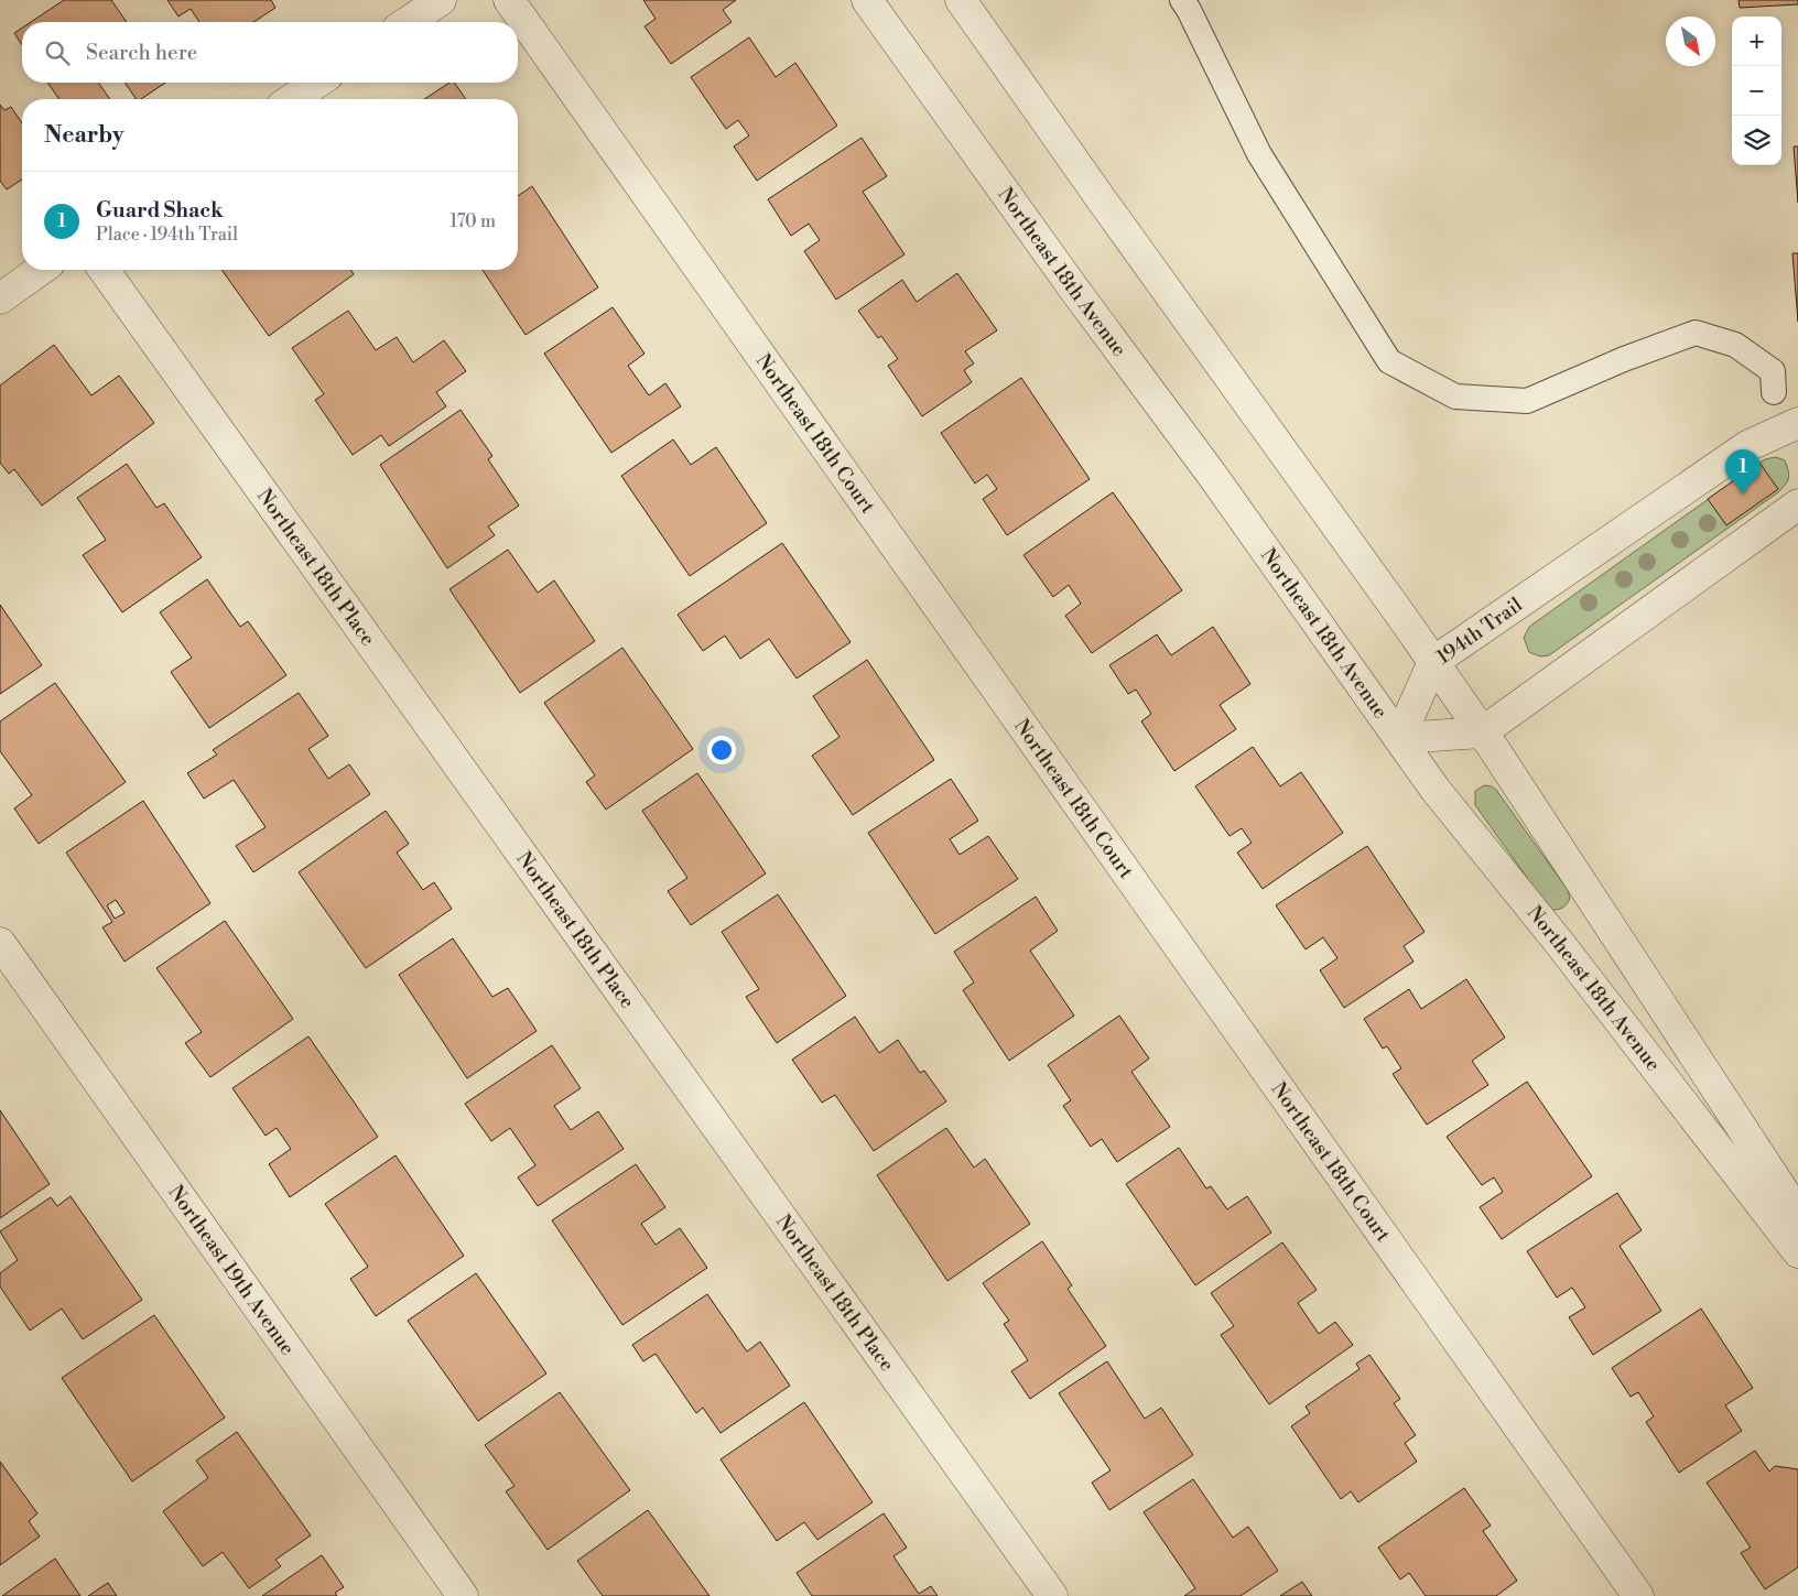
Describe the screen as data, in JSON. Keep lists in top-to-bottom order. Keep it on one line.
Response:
{"streets":{"street":["Northeast 18th Avenue","Northeast 18th Court","Northeast 18th Place","194th Trail","Northeast 19th Avenue"]},"crossings":[["Northeast 18th Avenue","194th Trail"]],"north":"bottom right","page":{"map_buttons":["+","−"],"search":"Search here","heading":"Nearby","list":[{"mark":"1","name":"Guard Shack","note":"Place · 194th Trail","value":"170 m"}],"pins":"1"}}
